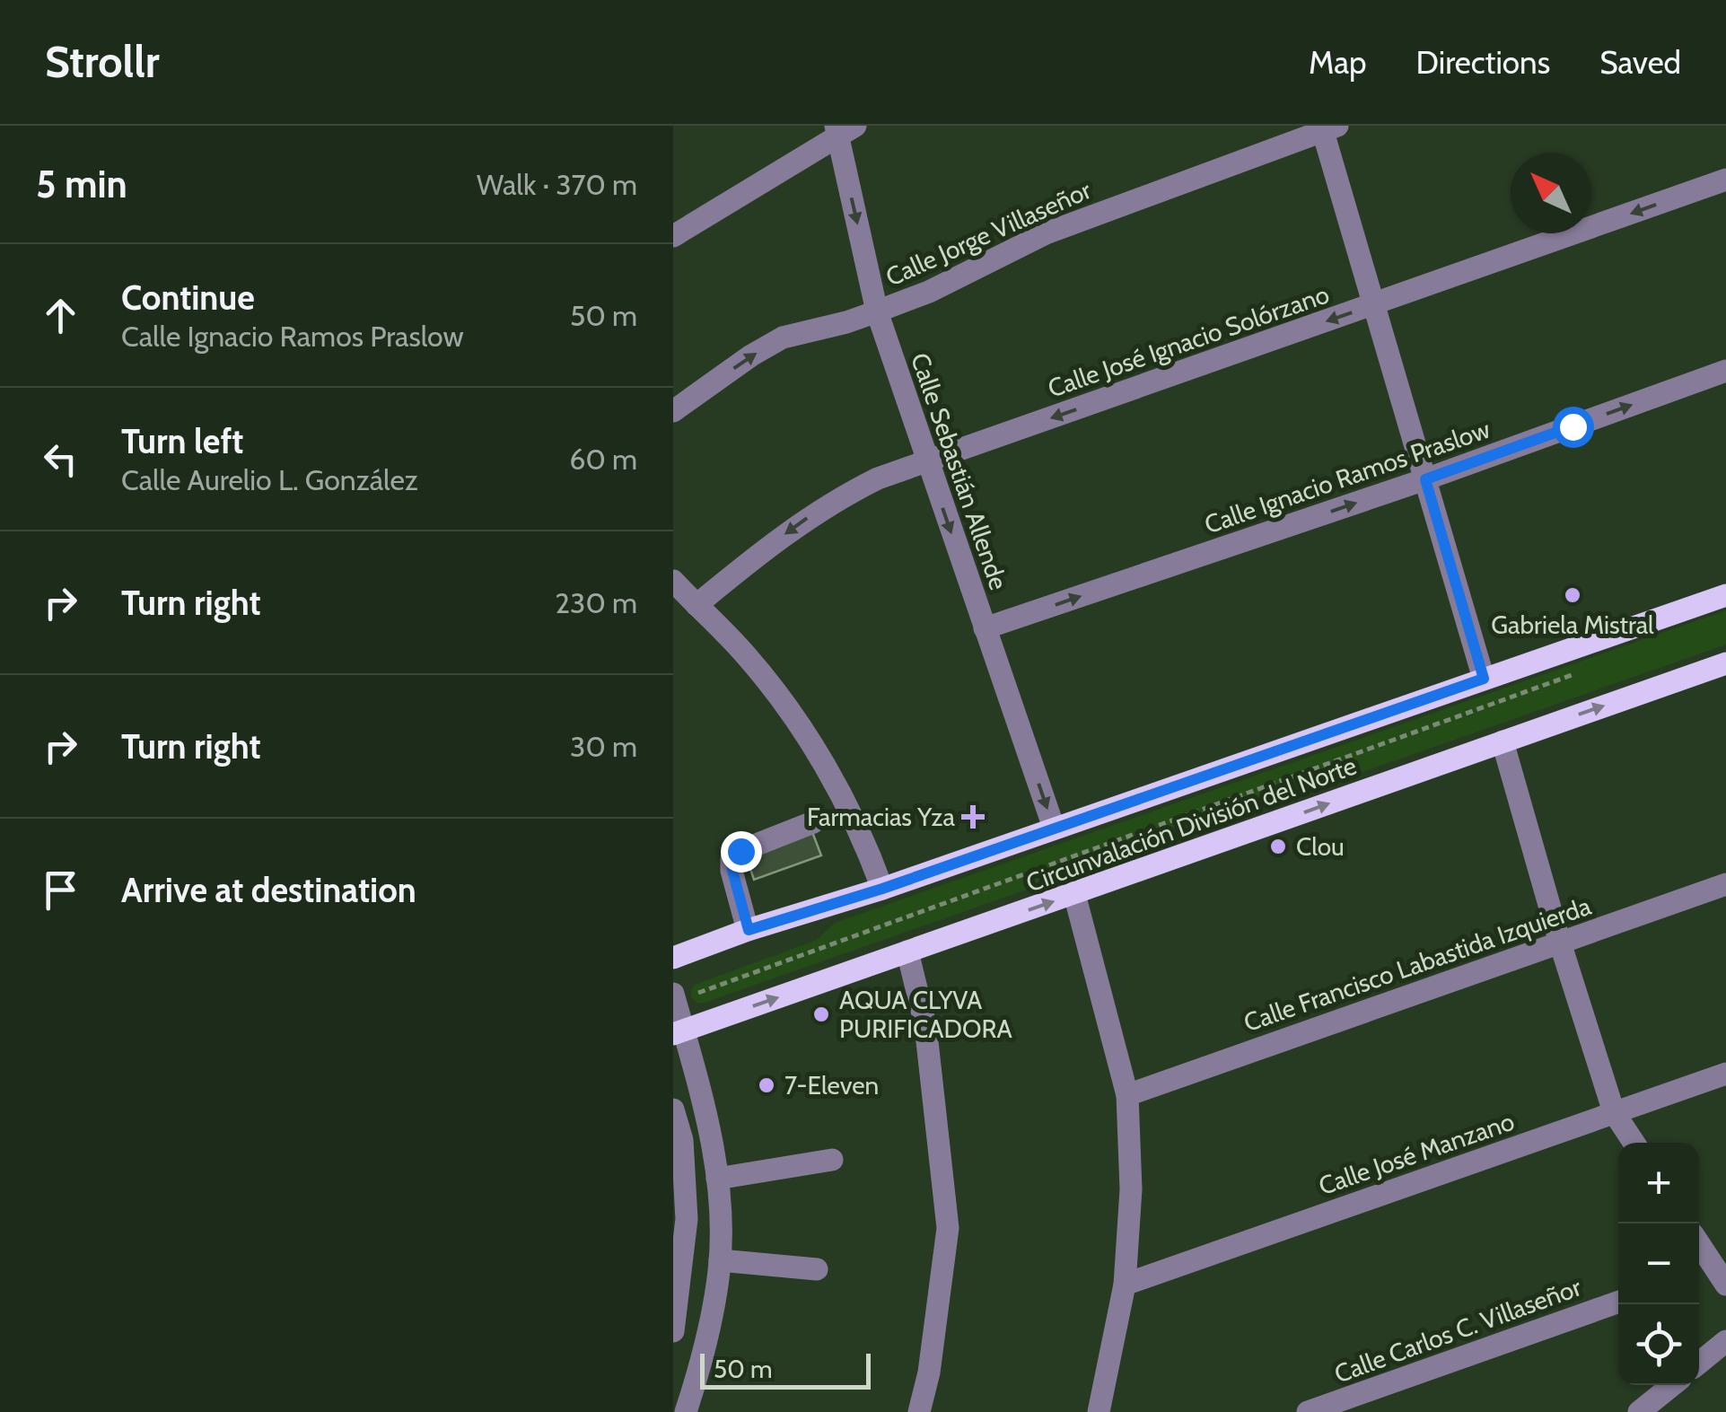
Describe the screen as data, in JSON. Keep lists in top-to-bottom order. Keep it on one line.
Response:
{"streets":{"main road":["Circunvalación División del Norte"],"street":["Calle Jorge Villaseñor","Calle José Ignacio Solórzano","Calle Sebastián Allende","Calle Ignacio Ramos Praslow","Calle Francisco Labastida Izquierda","Calle José Manzano","Calle Carlos C. Villaseñor"]},"crossings":[["Calle Jorge Villaseñor","Calle Sebastián Allende"],["Calle José Ignacio Solórzano","Calle Sebastián Allende"],["Calle Sebastián Allende","Calle Ignacio Ramos Praslow"],["Calle Sebastián Allende","Circunvalación División del Norte"]],"one_way":["Calle José Ignacio Solórzano","Calle Sebastián Allende","Calle Ignacio Ramos Praslow"],"places":{"other":["Gabriela Mistral","Clou","AQUA CLYVA PURIFICADORA","7-Eleven"],"health":["Farmacias Yza"]},"scale_bar":"50 m","north":"top left","page":{"header":"Strollr","nav":["Map","Directions","Saved"],"heading":["5 min","Walk · 370 m"],"list":[["Continue","Calle Ignacio Ramos Praslow","50 m"],["Turn left","Calle Aurelio L. González","60 m"],["Turn right","230 m"],["Turn right","30 m"],"Arrive at destination"],"map_buttons":["+","−"],"scale":"50 m"}}
